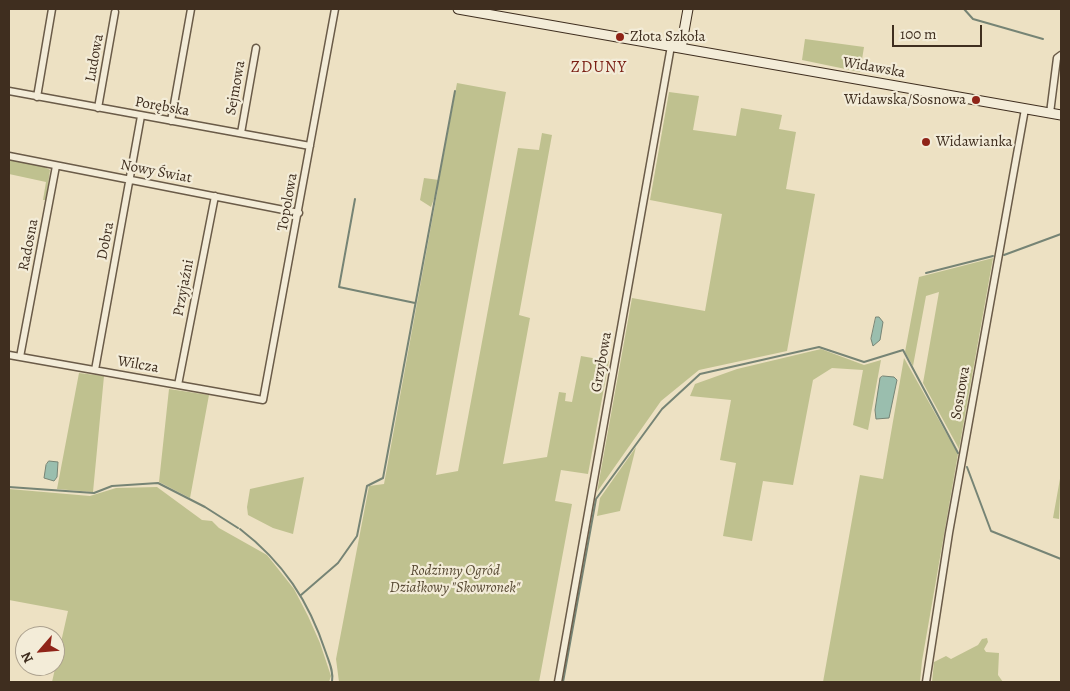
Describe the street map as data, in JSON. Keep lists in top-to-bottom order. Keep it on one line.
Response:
{"streets":{"street":["Ludowa","Widawska","Sejmowa","Porębska","Nowy Świat","Topolowa","Dobra","Radosna","Przyjaźni","Grzybowa","Wilcza","Sosnowa"]},"crossings":[["Ludowa","Porębska"],["Widawska","Grzybowa"],["Widawska","Sosnowa"],["Sejmowa","Porębska"],["Porębska","Topolowa"],["Porębska","Dobra"],["Nowy Świat","Topolowa"],["Nowy Świat","Dobra"],["Nowy Świat","Radosna"],["Nowy Świat","Przyjaźni"],["Topolowa","Wilcza"],["Dobra","Wilcza"],["Radosna","Wilcza"],["Przyjaźni","Wilcza"]],"districts":["ZDUNY"],"parks":["Rodzinny Ogród Działkowy \"Skowronek\""],"places":["Złota Szkoła","Widawska/Sosnowa","Widawianka"],"scale_bar":"100 m","north":"bottom left"}
